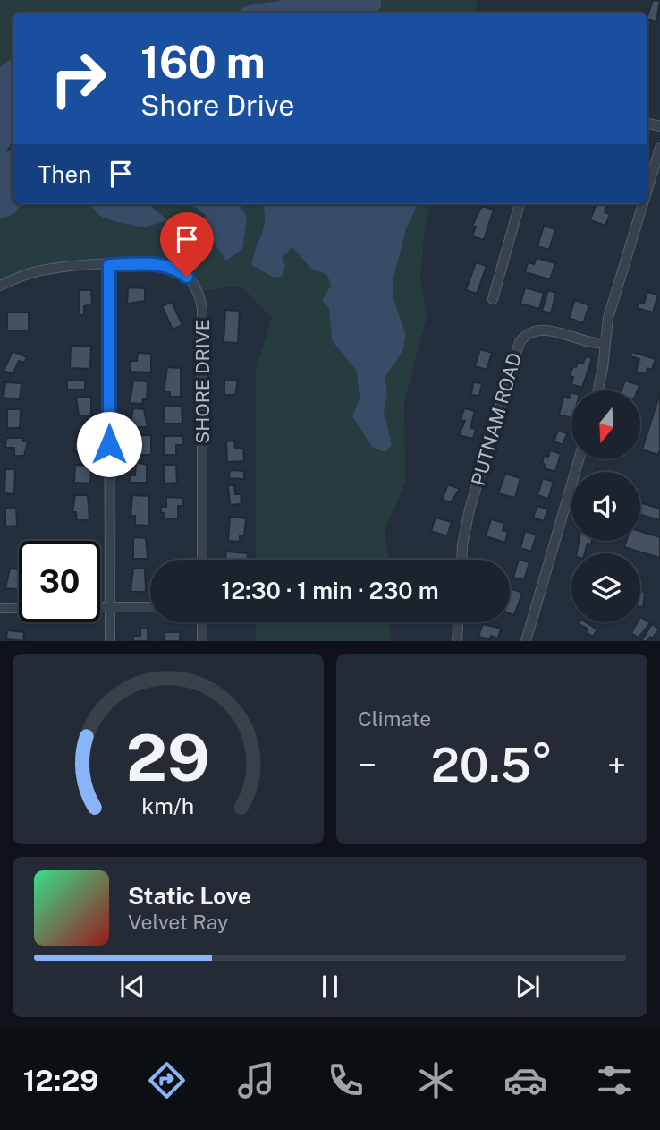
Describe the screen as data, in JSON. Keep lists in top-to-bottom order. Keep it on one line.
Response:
{"streets":{"street":["SHORE DRIVE","PUTNAM ROAD"]},"north":"bottom","page":{"turn":["160 m","Shore Drive"],"then":"Then","limit":"30","trip":"12:30 · 1 min · 230 m","tile":"Climate","heat":["−","20.5°","+"],"song":["Static Love","Velvet Ray"],"tabs":"12:29","gauge":["29","km/h"]}}
